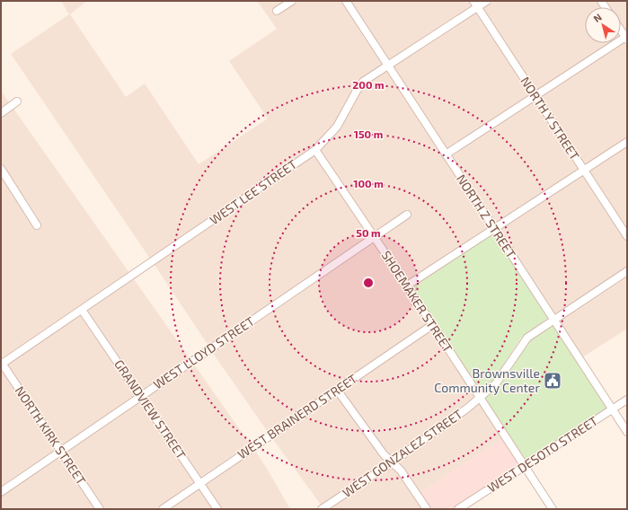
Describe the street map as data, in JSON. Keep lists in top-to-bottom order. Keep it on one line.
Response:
{"streets":{"street":["NORTH Y STREET","WEST LEE STREET","NORTH Z STREET","SHOEMAKER STREET","WEST LLOYD STREET","GRANDVIEW STREET","WEST BRAINERD STREET","NORTH KIRK STREET","WEST GONZALEZ STREET","WEST DESOTO STREET"]},"crossings":[["NORTH Y STREET","WEST LEE STREET"],["WEST LEE STREET","NORTH Z STREET"],["WEST LEE STREET","SHOEMAKER STREET"],["WEST LEE STREET","GRANDVIEW STREET"],["WEST LEE STREET","NORTH KIRK STREET"],["NORTH Z STREET","WEST GONZALEZ STREET"],["NORTH Z STREET","WEST DESOTO STREET"],["SHOEMAKER STREET","WEST LLOYD STREET"],["SHOEMAKER STREET","WEST BRAINERD STREET"],["SHOEMAKER STREET","WEST GONZALEZ STREET"],["SHOEMAKER STREET","WEST DESOTO STREET"],["WEST LLOYD STREET","GRANDVIEW STREET"],["WEST LLOYD STREET","NORTH KIRK STREET"],["GRANDVIEW STREET","WEST BRAINERD STREET"]],"places":{"public building":["Brownsville Community Center"]},"north":"top left","rings":["200 m","150 m","100 m","50 m"]}
